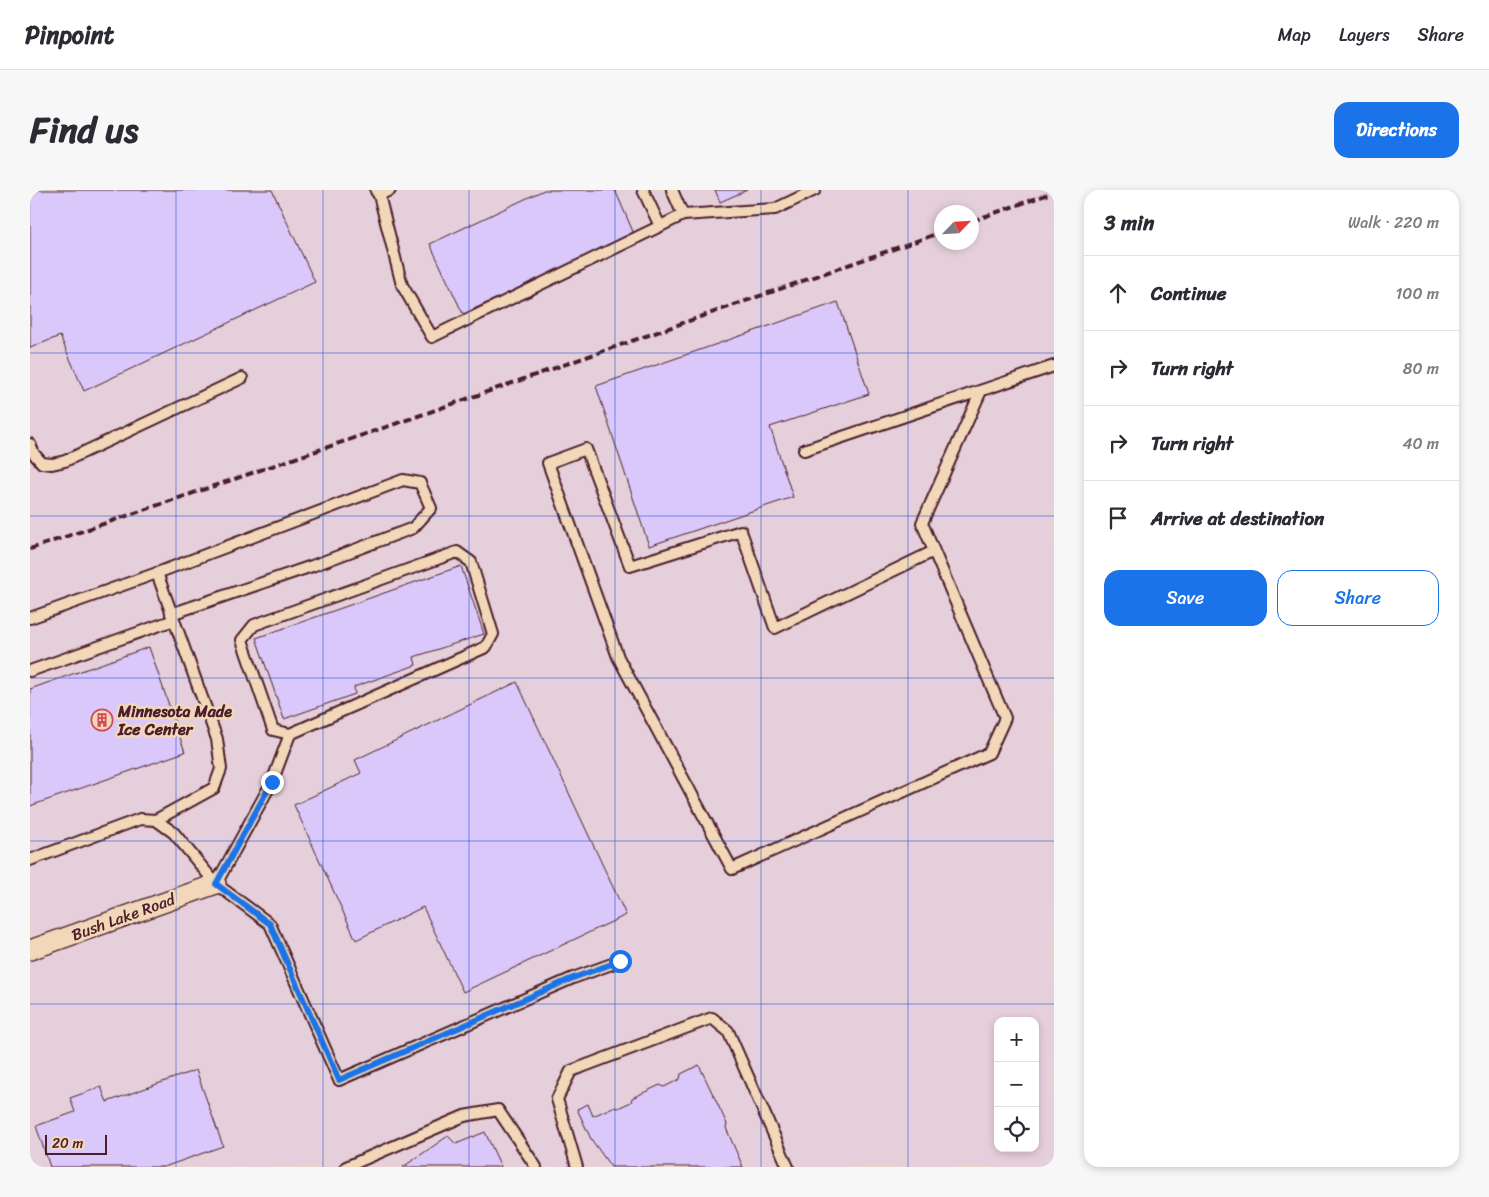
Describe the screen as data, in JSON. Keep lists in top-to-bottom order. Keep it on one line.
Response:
{"streets":{"street":["Bush Lake Road"]},"places":{"building":["Minnesota Made Ice Center"]},"scale_bar":"20 m","north":"top right","page":{"header":"Pinpoint","nav":["Map","Layers","Share"],"title":"Find us","buttons":["Directions",["Save","Share"]],"heading":["3 min","Walk · 220 m"],"list":[["Continue","100 m"],["Turn right","80 m"],["Turn right","40 m"],"Arrive at destination"],"map_buttons":["+","−"],"scale":"20 m"}}
